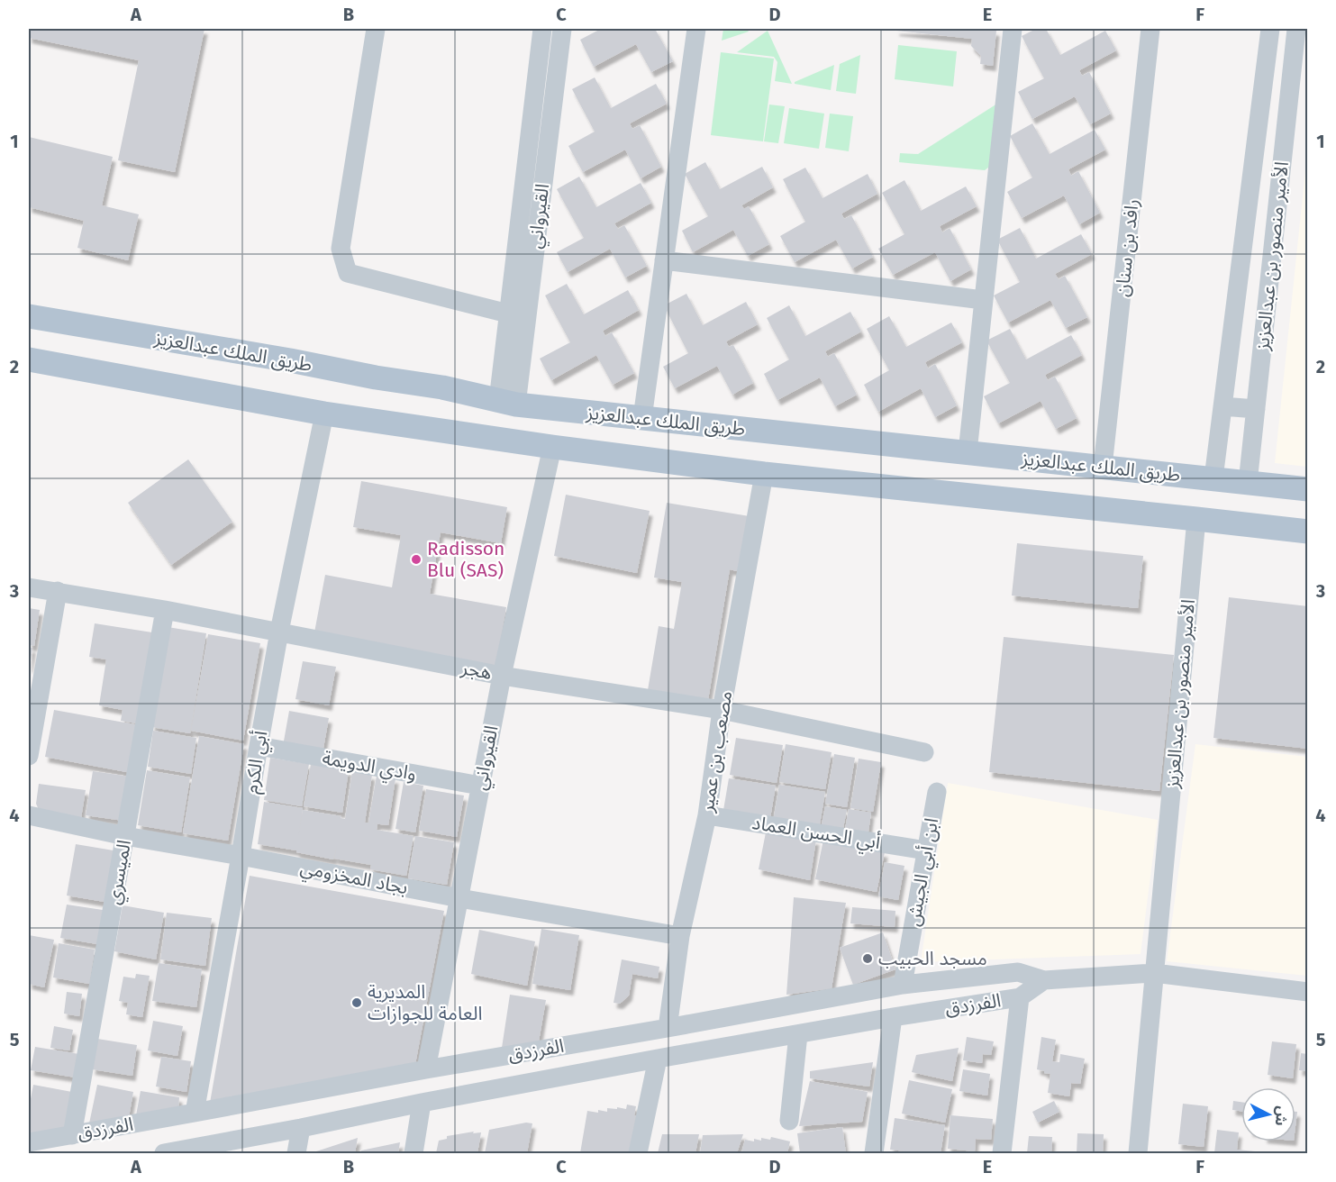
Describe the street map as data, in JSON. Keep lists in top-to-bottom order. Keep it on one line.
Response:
{"streets":{"main road":["طريق الملك عبدالعزيز"],"street":["القيرواني","رافد بن سنان","الأمير منصور بن عبدالعزيز","هجر","مصعب بن عمير","أبي الكرم","وادي الدويمة","أبي الحسن العماد","الميسري","ابن أبي الجيش","بجاد المخزومي","الفرزدق"]},"crossings":[["القيرواني","طريق الملك عبدالعزيز"],["القيرواني","هجر"],["القيرواني","وادي الدويمة"],["القيرواني","بجاد المخزومي"],["القيرواني","الفرزدق"],["رافد بن سنان","طريق الملك عبدالعزيز"],["الأمير منصور بن عبدالعزيز","طريق الملك عبدالعزيز"],["الأمير منصور بن عبدالعزيز","الفرزدق"],["طريق الملك عبدالعزيز","مصعب بن عمير"],["طريق الملك عبدالعزيز","أبي الكرم"],["هجر","مصعب بن عمير"],["هجر","أبي الكرم"],["هجر","الميسري"],["مصعب بن عمير","أبي الحسن العماد"],["مصعب بن عمير","بجاد المخزومي"],["مصعب بن عمير","الفرزدق"],["أبي الكرم","وادي الدويمة"],["أبي الكرم","بجاد المخزومي"],["أبي الكرم","الفرزدق"],["أبي الحسن العماد","ابن أبي الجيش"],["الميسري","بجاد المخزومي"],["الميسري","الفرزدق"],["ابن أبي الجيش","الفرزدق"]],"places":["Radisson Blu (SAS)","مسجد الحبيب","المديرية العامة للجوازات"],"north":"right","grid":{"columns":["A","B","C","D","E","F"],"rows":["1","2","3","4","5"]}}
